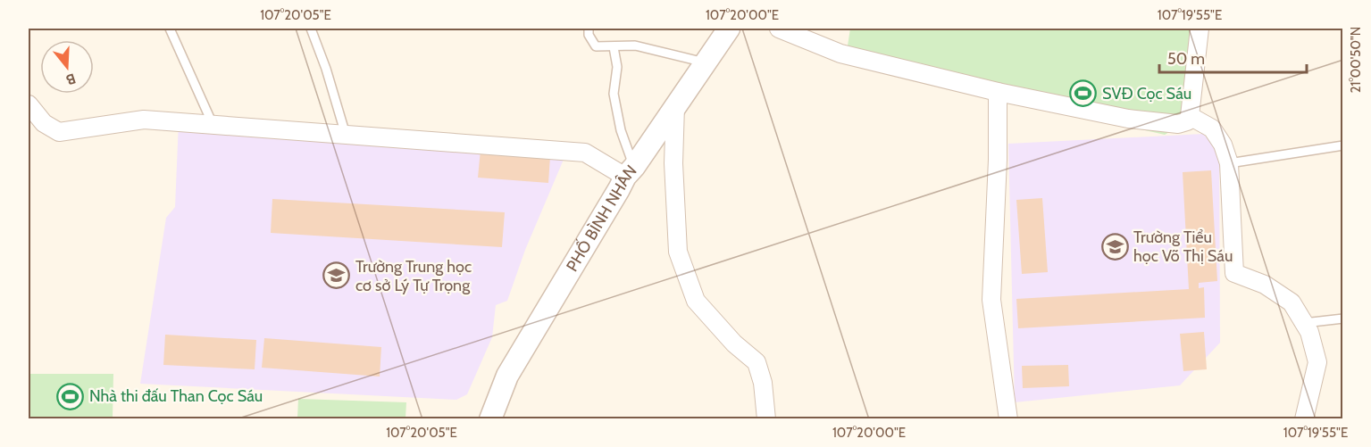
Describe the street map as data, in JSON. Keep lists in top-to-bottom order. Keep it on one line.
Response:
{"streets":{"street":["PHỐ BÌNH NHÂN"]},"places":{"sports":["SVĐ Cọc Sáu","Nhà thi đấu Than Cọc Sáu"],"school or university":["Trường Tiểu học Võ Thị Sáu","Trường Trung học cơ sở Lý Tự Trọng"]},"scale_bar":"50 m","north":"bottom","coordinates":["107°20'05\"E","107°20'00\"E","107°19'55\"E","21°00'50\"N"]}
